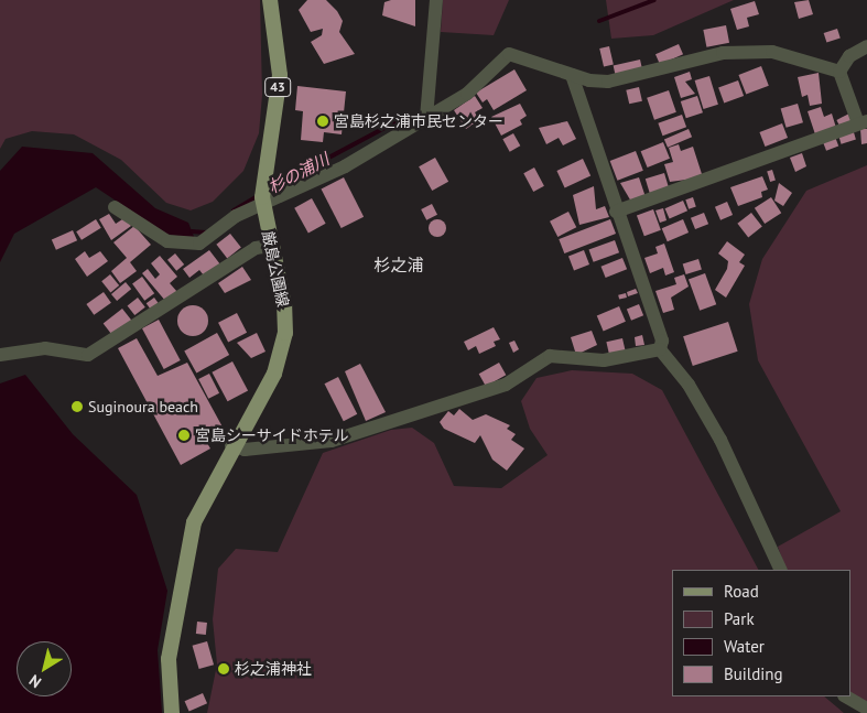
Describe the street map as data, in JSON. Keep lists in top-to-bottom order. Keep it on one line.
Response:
{"streets":{"main road":["43","厳島公園線"]},"districts":["杉之浦"],"water":["杉の浦川"],"places":["宮島杉之浦市民センター","Suginoura beach","宮島シーサイドホテル","杉之浦神社"],"legend":["Road","Park","Water","Building"],"north":"bottom left"}
